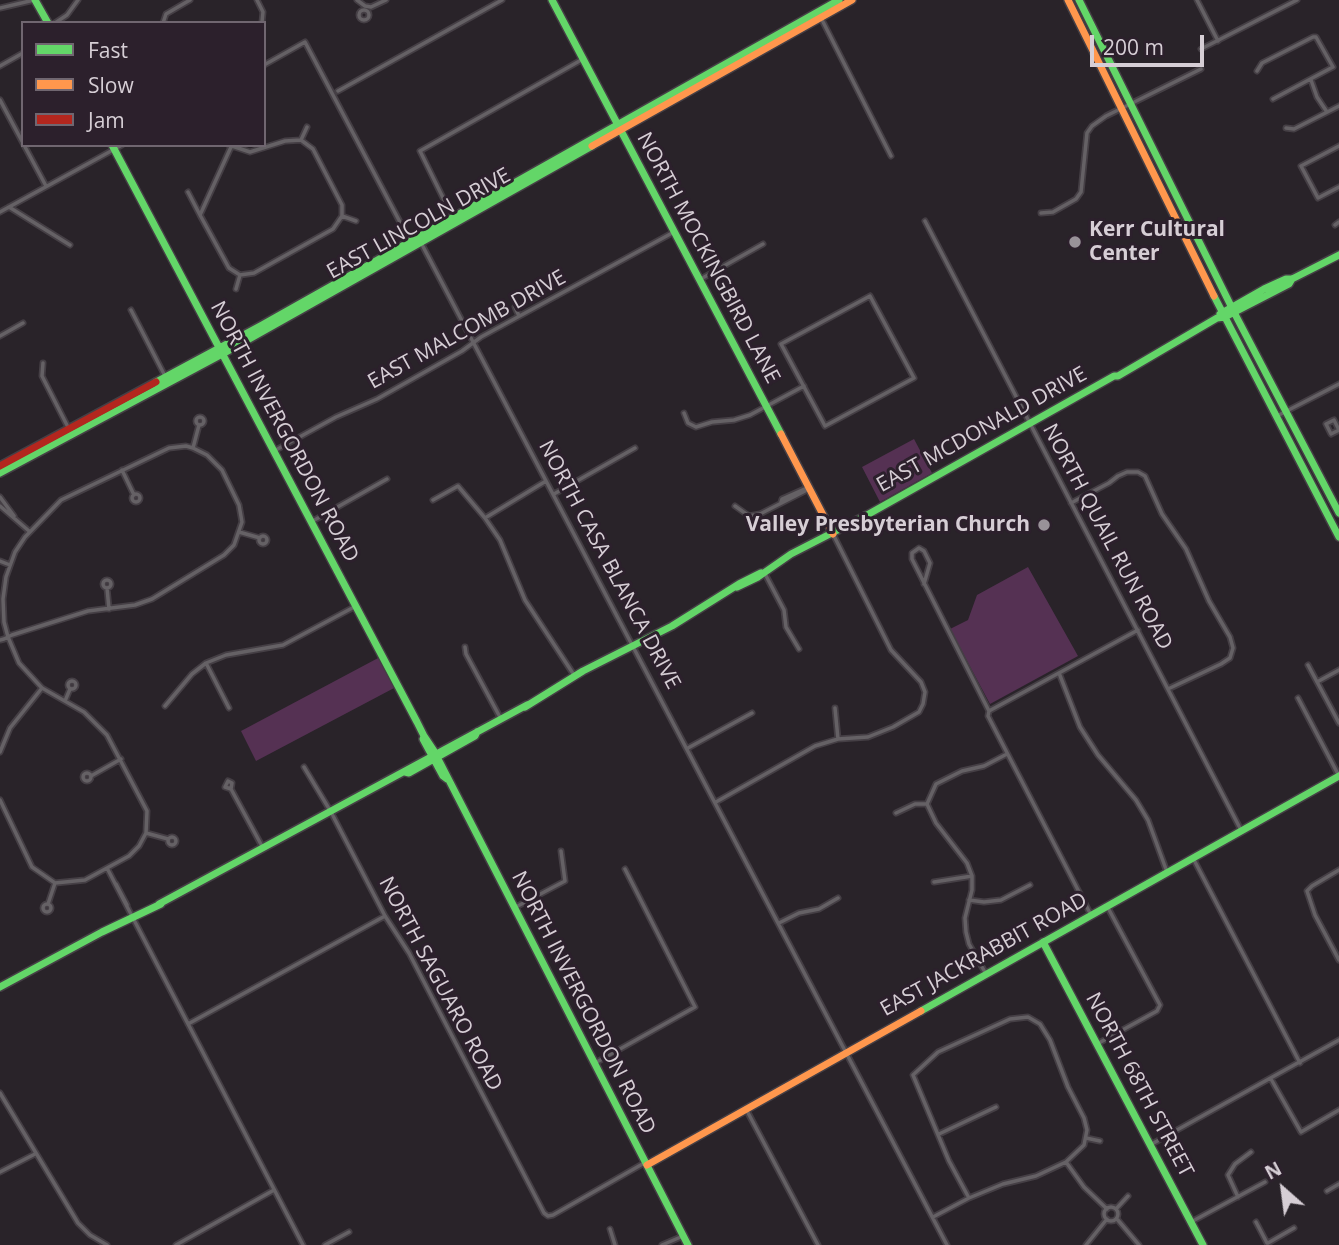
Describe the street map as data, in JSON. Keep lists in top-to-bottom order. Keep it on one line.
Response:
{"streets":{"street":["EAST LINCOLN DRIVE","NORTH MOCKINGBIRD LANE","EAST MALCOMB DRIVE","EAST MCDONALD DRIVE","NORTH INVERGORDON ROAD","NORTH QUAIL RUN ROAD","NORTH CASA BLANCA DRIVE","EAST JACKRABBIT ROAD","NORTH SAGUARO ROAD","NORTH 68TH STREET"]},"crossings":[["EAST LINCOLN DRIVE","NORTH MOCKINGBIRD LANE"],["EAST LINCOLN DRIVE","NORTH INVERGORDON ROAD"],["EAST LINCOLN DRIVE","NORTH CASA BLANCA DRIVE"],["NORTH MOCKINGBIRD LANE","EAST MALCOMB DRIVE"],["NORTH MOCKINGBIRD LANE","EAST MCDONALD DRIVE"],["EAST MALCOMB DRIVE","NORTH INVERGORDON ROAD"],["EAST MALCOMB DRIVE","NORTH CASA BLANCA DRIVE"],["EAST MCDONALD DRIVE","NORTH INVERGORDON ROAD"],["EAST MCDONALD DRIVE","NORTH QUAIL RUN ROAD"],["EAST MCDONALD DRIVE","NORTH CASA BLANCA DRIVE"],["EAST MCDONALD DRIVE","NORTH SAGUARO ROAD"],["NORTH INVERGORDON ROAD","EAST JACKRABBIT ROAD"],["NORTH QUAIL RUN ROAD","EAST JACKRABBIT ROAD"],["NORTH CASA BLANCA DRIVE","EAST JACKRABBIT ROAD"],["EAST JACKRABBIT ROAD","NORTH SAGUARO ROAD"],["EAST JACKRABBIT ROAD","NORTH 68TH STREET"]],"places":["Kerr Cultural Center","Valley Presbyterian Church"],"legend":["Fast","Slow","Jam"],"scale_bar":"200 m","north":"top left"}
